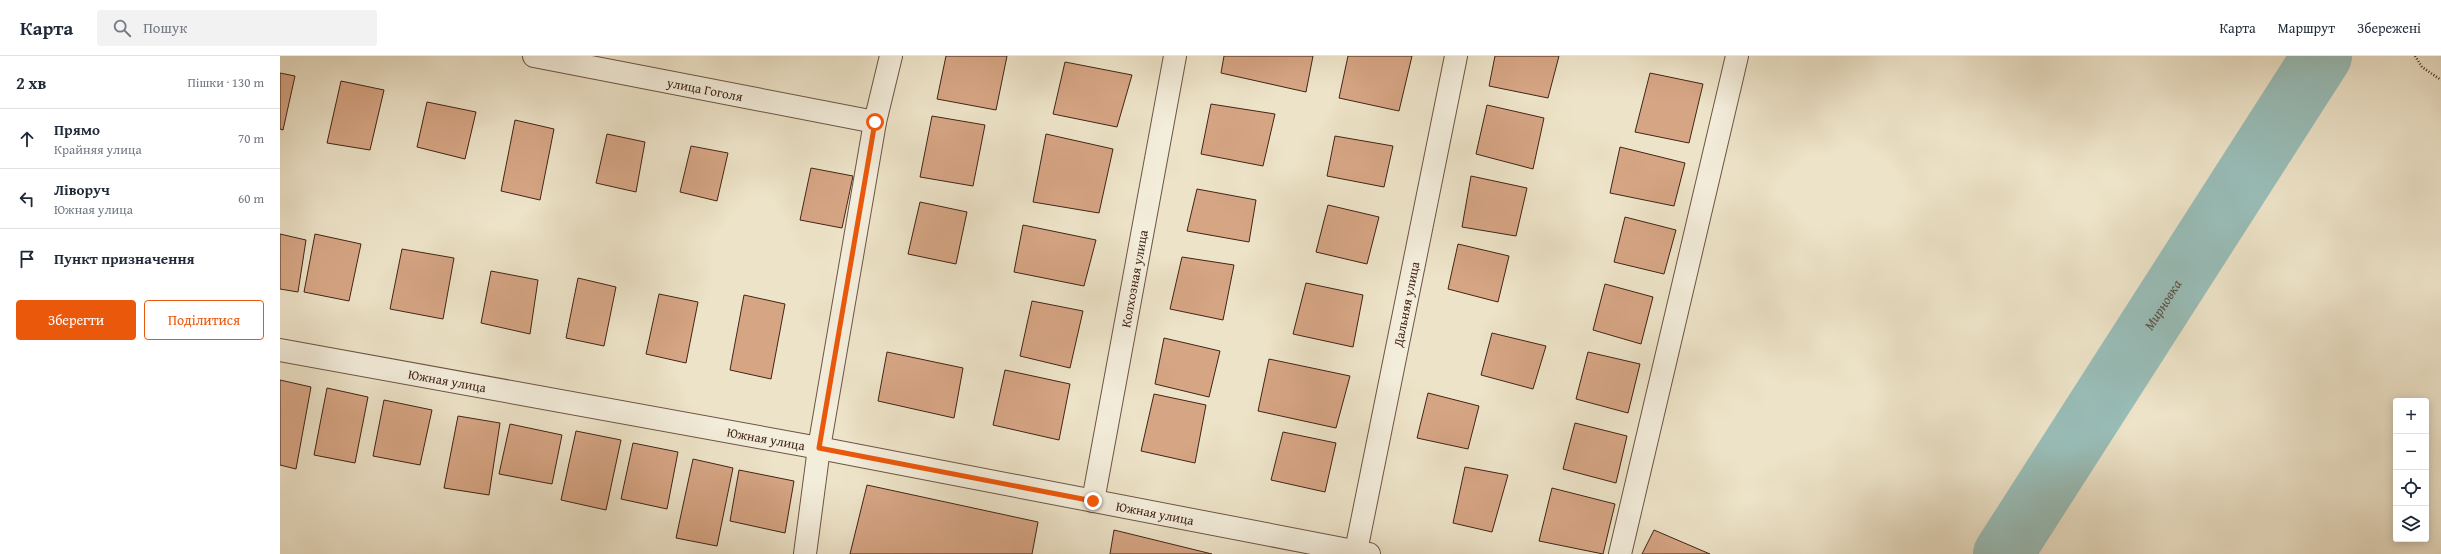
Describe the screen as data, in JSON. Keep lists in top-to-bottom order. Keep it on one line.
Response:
{"streets":{"street":["улица Гоголя","Колхозная улица","Дальняя улица","Южная улица"]},"crossings":[["Колхозная улица","Южная улица"],["Дальняя улица","Южная улица"]],"water":["Мирновка"],"page":{"header":"Карта","search":"Пошук","nav":["Карта","Маршрут","Збережені"],"heading":["2 хв","Пішки · 130 m"],"list":[["Прямо","Крайняя улица","70 m"],["Ліворуч","Южная улица","60 m"],"Пункт призначення"],"buttons":["Зберегти","Поділитися"],"map_buttons":["+","−"]}}
